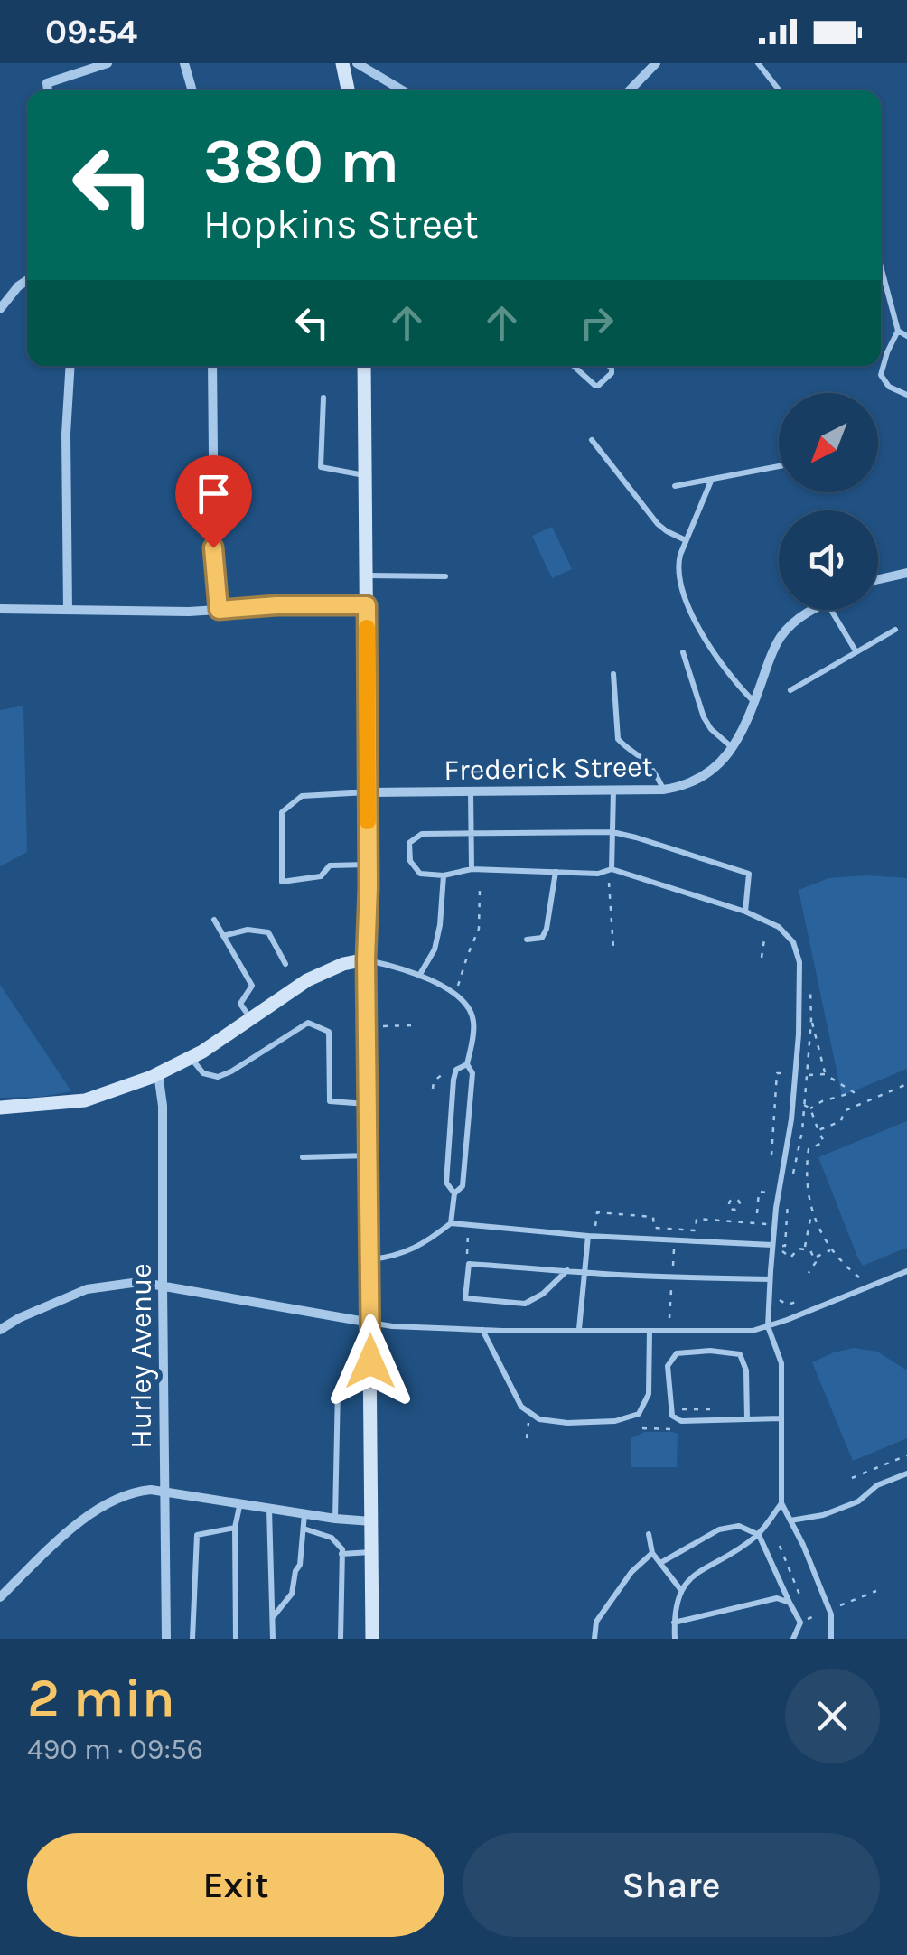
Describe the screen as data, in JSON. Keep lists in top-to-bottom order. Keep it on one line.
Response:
{"streets":{"street":["Frederick Street","Hurley Avenue"]},"north":"bottom left","page":{"status":"09:54","turn":["380 m","Hopkins Street"],"heading":["2 min","490 m · 09:56"],"buttons":["Exit","Share"]}}
